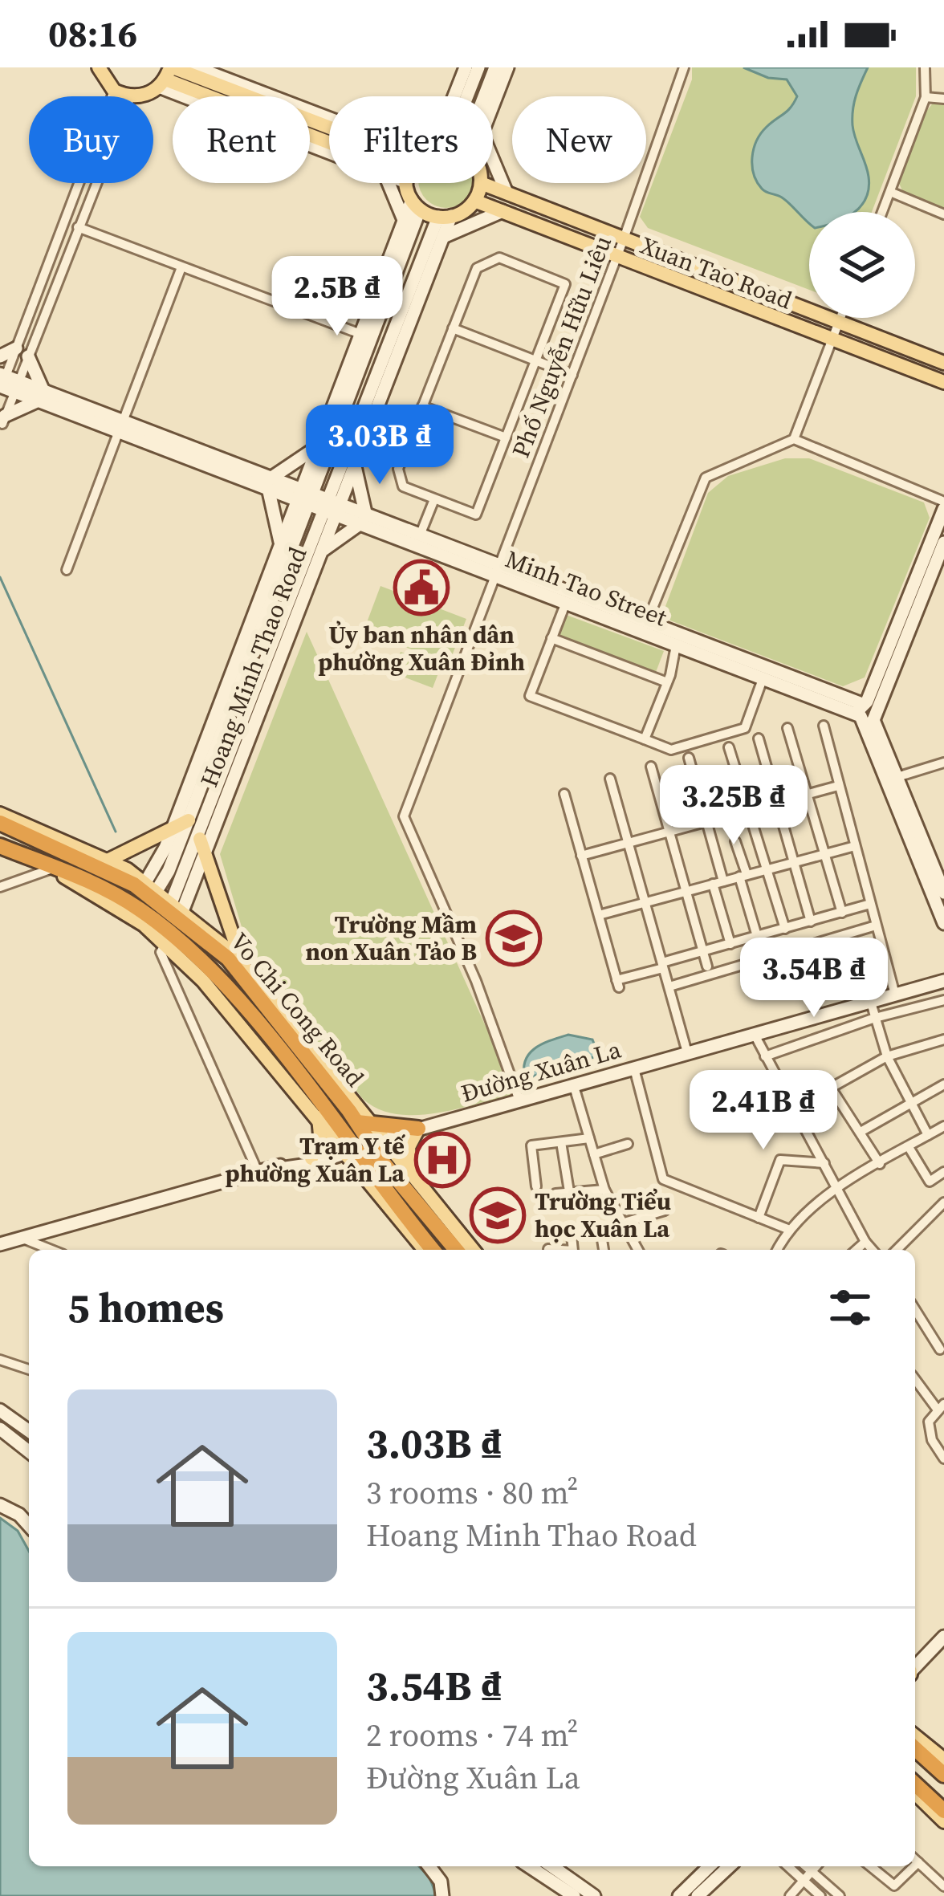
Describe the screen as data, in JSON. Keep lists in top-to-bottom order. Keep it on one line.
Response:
{"streets":{"highway":["Vo Chi Cong Road"],"main road":["Xuan Tao Road","Minh Tao Street","Hoang Minh Thao Road","Đường Xuân La"],"street":["Phố Nguyễn Hữu Liêu"]},"crossings":[["Xuan Tao Road","Phố Nguyễn Hữu Liêu"],["Phố Nguyễn Hữu Liêu","Minh Tao Street"],["Phố Nguyễn Hữu Liêu","Đường Xuân La"],["Minh Tao Street","Hoang Minh Thao Road"],["Hoang Minh Thao Road","Vo Chi Cong Road"],["Vo Chi Cong Road","Đường Xuân La"]],"places":{"public building":["Ủy ban nhân dân phường Xuân Đỉnh"],"school or university":["Trường Mầm non Xuân Tảo B","Trường Tiểu học Xuân La"],"hospital":["Trạm Y tế phường Xuân La"]},"page":{"status":"08:16","chip":["Buy","Rent","Filters","New"],"price":["2.5B ₫","3.03B ₫","3.25B ₫","3.54B ₫","2.41B ₫"],"heading":"5 homes","list":[{"name":"3.03B ₫","note":"3 rooms · 80 m² · Hoang Minh Thao Road"},{"name":"3.54B ₫","note":"2 rooms · 74 m² · Đường Xuân La"}]}}
